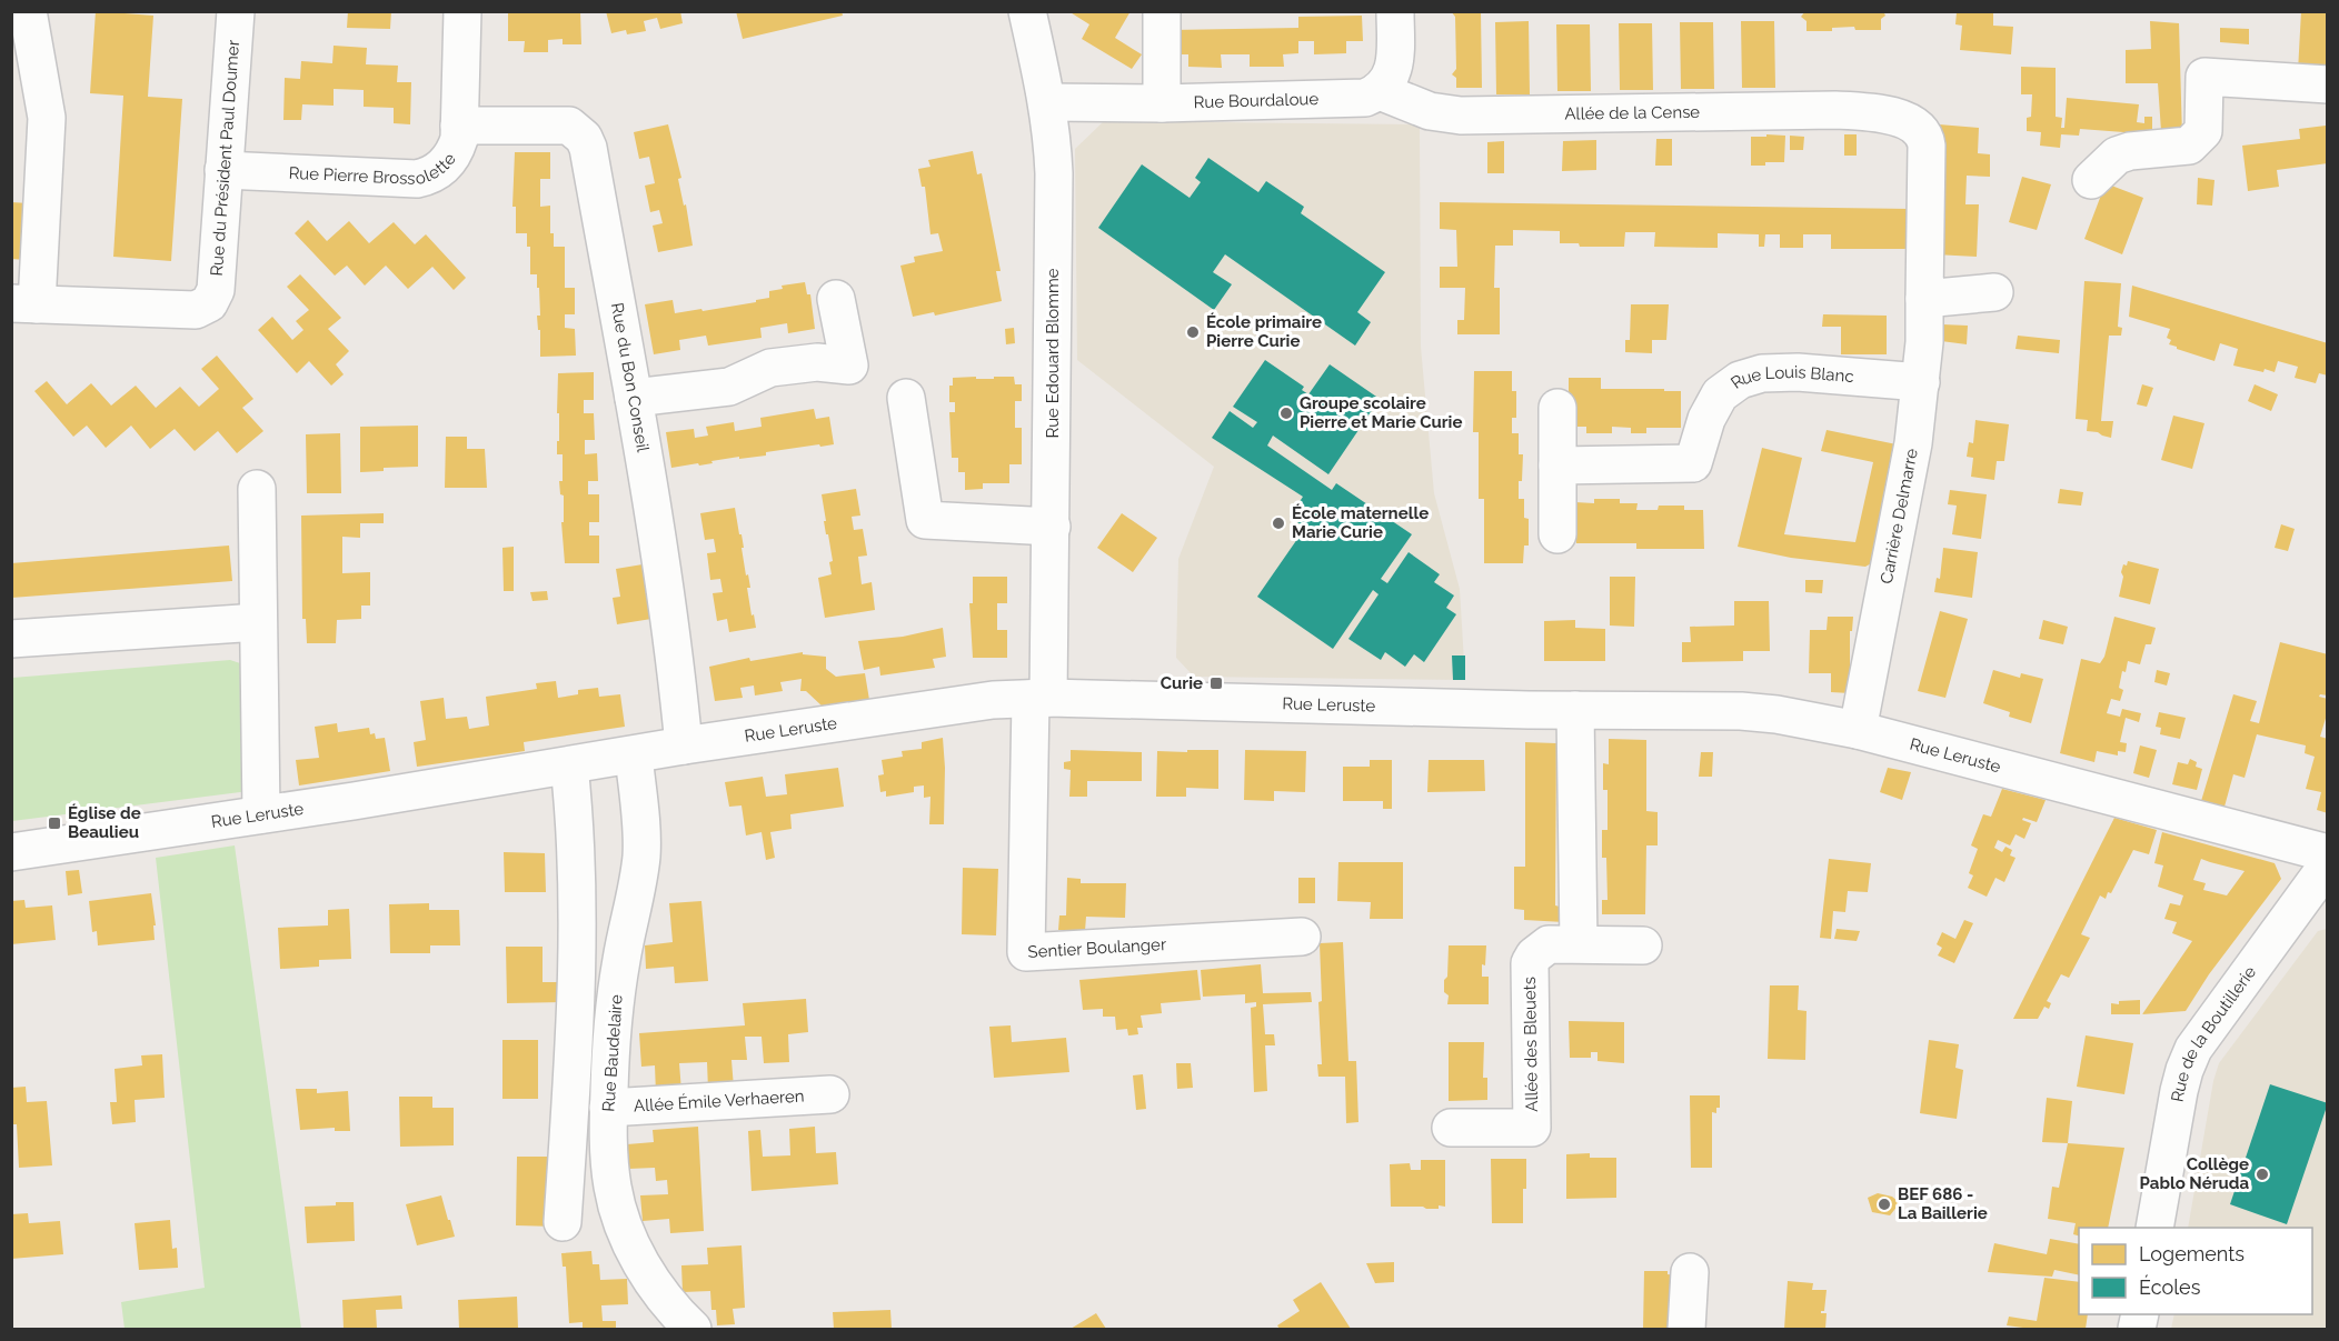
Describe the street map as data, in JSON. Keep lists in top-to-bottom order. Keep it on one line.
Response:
{"streets":{"street":["Rue Bourdaloue","Allée de la Cense","Rue du Président Paul Doumer","Rue Pierre Brossolette","Rue Edouard Blomme","Rue du Bon Conseil","Rue Louis Blanc","Carrière Delmarre","Rue Leruste","Sentier Boulanger","Rue de la Boutillerie","Allée des Bleuets","Rue Baudelaire","Allée Émile Verhaeren"]},"crossings":[["Rue Bourdaloue","Allée de la Cense"],["Rue Bourdaloue","Rue Edouard Blomme"],["Allée de la Cense","Carrière Delmarre"],["Rue du Président Paul Doumer","Rue Pierre Brossolette"],["Rue Pierre Brossolette","Rue du Bon Conseil"],["Rue Edouard Blomme","Rue Leruste"],["Rue Edouard Blomme","Sentier Boulanger"],["Rue du Bon Conseil","Rue Leruste"],["Rue Louis Blanc","Carrière Delmarre"],["Carrière Delmarre","Rue Leruste"],["Rue Leruste","Sentier Boulanger"],["Rue Leruste","Rue Baudelaire"],["Rue Baudelaire","Allée Émile Verhaeren"]],"places":{"other":["École primaire Pierre Curie","Groupe scolaire Pierre et Marie Curie","École maternelle Marie Curie","Collège Pablo Néruda","BEF 686 - La Baillerie"],"transit":["Curie","Église de Beaulieu"]},"legend":["Logements","Écoles"]}
